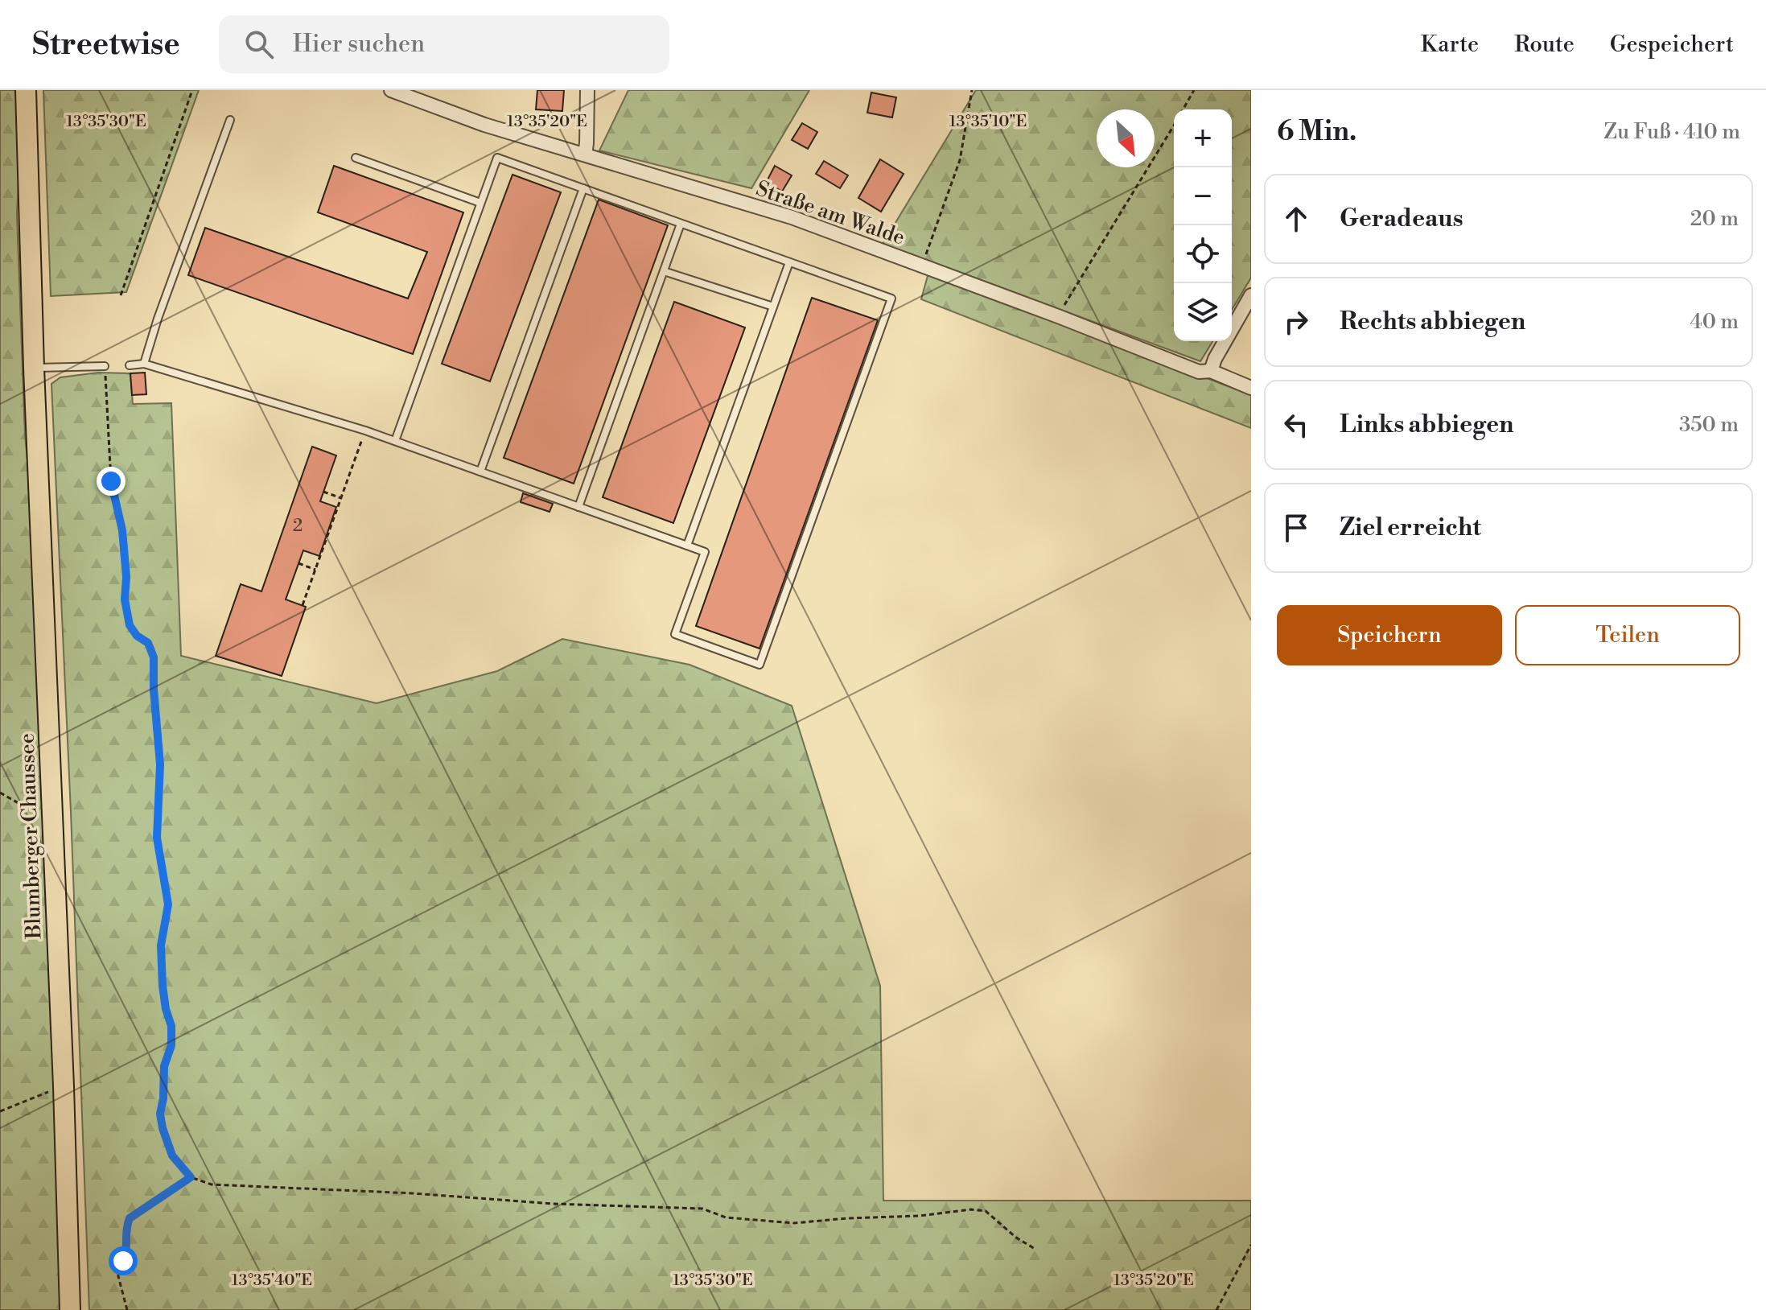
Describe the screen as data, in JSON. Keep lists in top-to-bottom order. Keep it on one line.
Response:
{"streets":{"main road":["Blumberger Chaussee"],"street":["Straße am Walde"]},"house_numbers":["2"],"north":"bottom right","page":{"header":"Streetwise","search":"Hier suchen","nav":["Karte","Route","Gespeichert"],"heading":["6 Min.","Zu Fuß · 410 m"],"map_buttons":["+","−"],"list":[["Geradeaus","20 m"],["Rechts abbiegen","40 m"],["Links abbiegen","350 m"],"Ziel erreicht"],"buttons":["Speichern","Teilen"]},"coordinates":["13°35'30\"E","13°35'20\"E","13°35'10\"E","13°35'40\"E"]}
